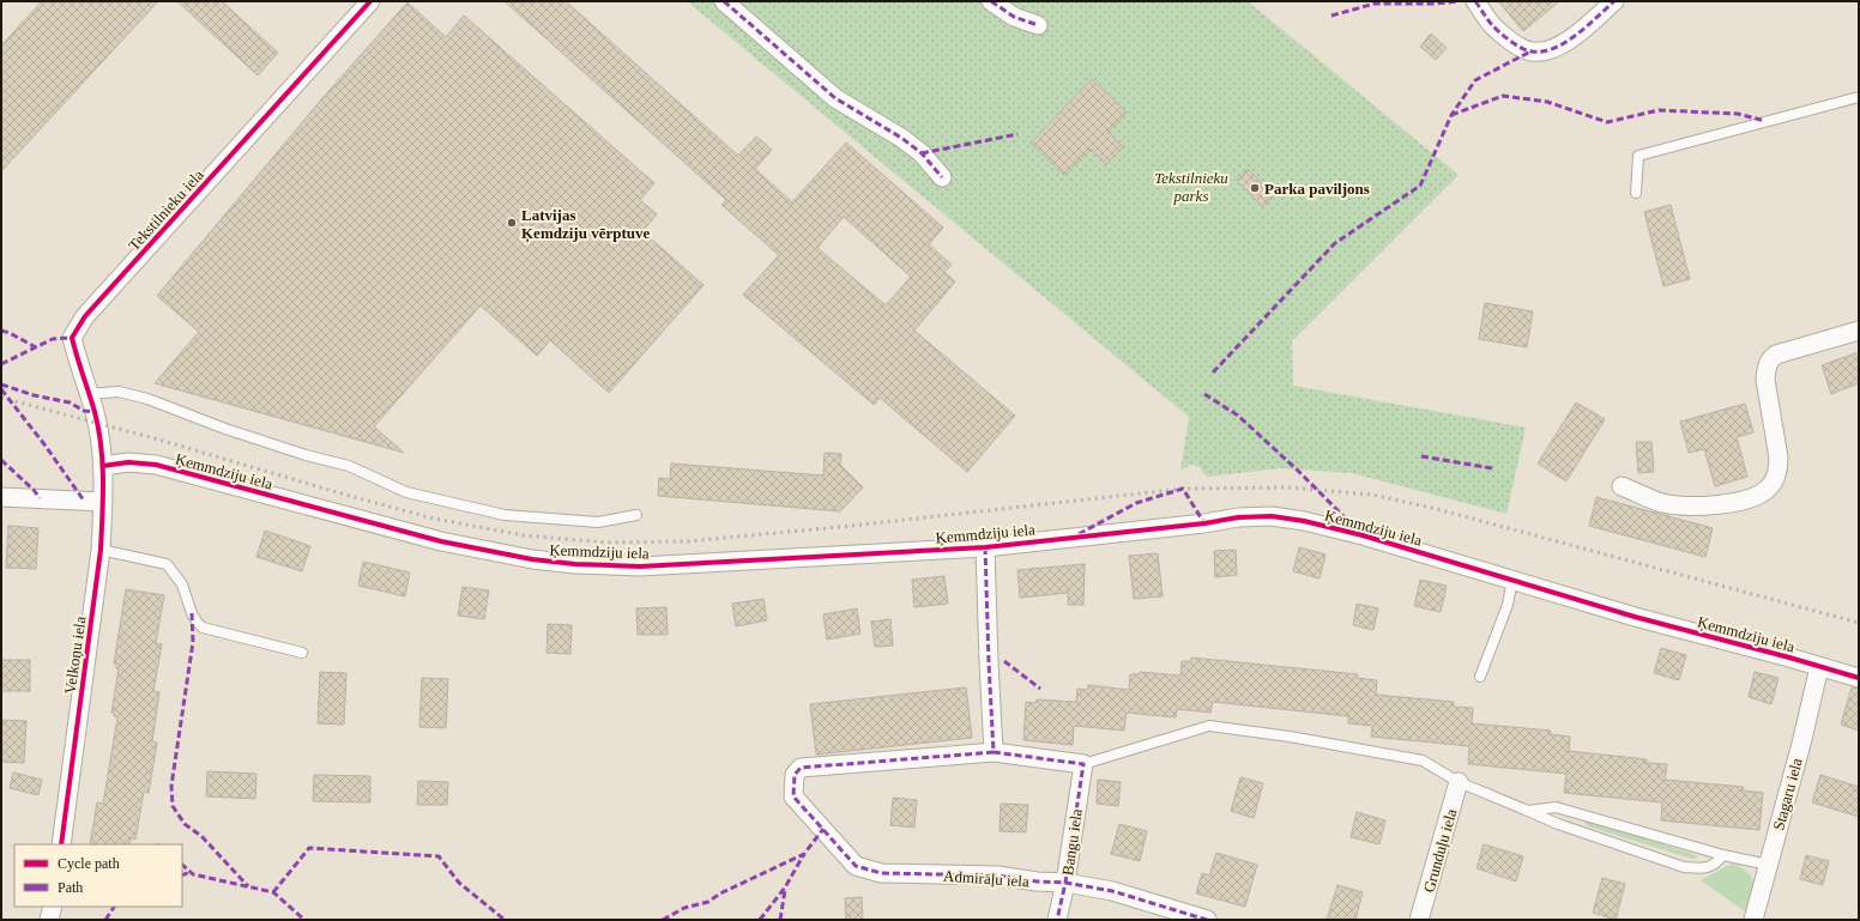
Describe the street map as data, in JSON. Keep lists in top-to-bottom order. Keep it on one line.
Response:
{"streets":{"street":["Tekstilnieku iela","Ķemmdziju iela","Velkoņu iela","Stagaru iela","Bangu iela","Grunduļu iela","Admirāļu iela"]},"crossings":[["Tekstilnieku iela","Ķemmdziju iela"],["Tekstilnieku iela","Velkoņu iela"],["Ķemmdziju iela","Velkoņu iela"],["Ķemmdziju iela","Stagaru iela"],["Bangu iela","Admirāļu iela"]],"parks":["Tekstilnieku parks"],"places":["Parka paviljons","Latvijas Ķemdziju vērptuve"],"legend":["Cycle path","Path"]}
